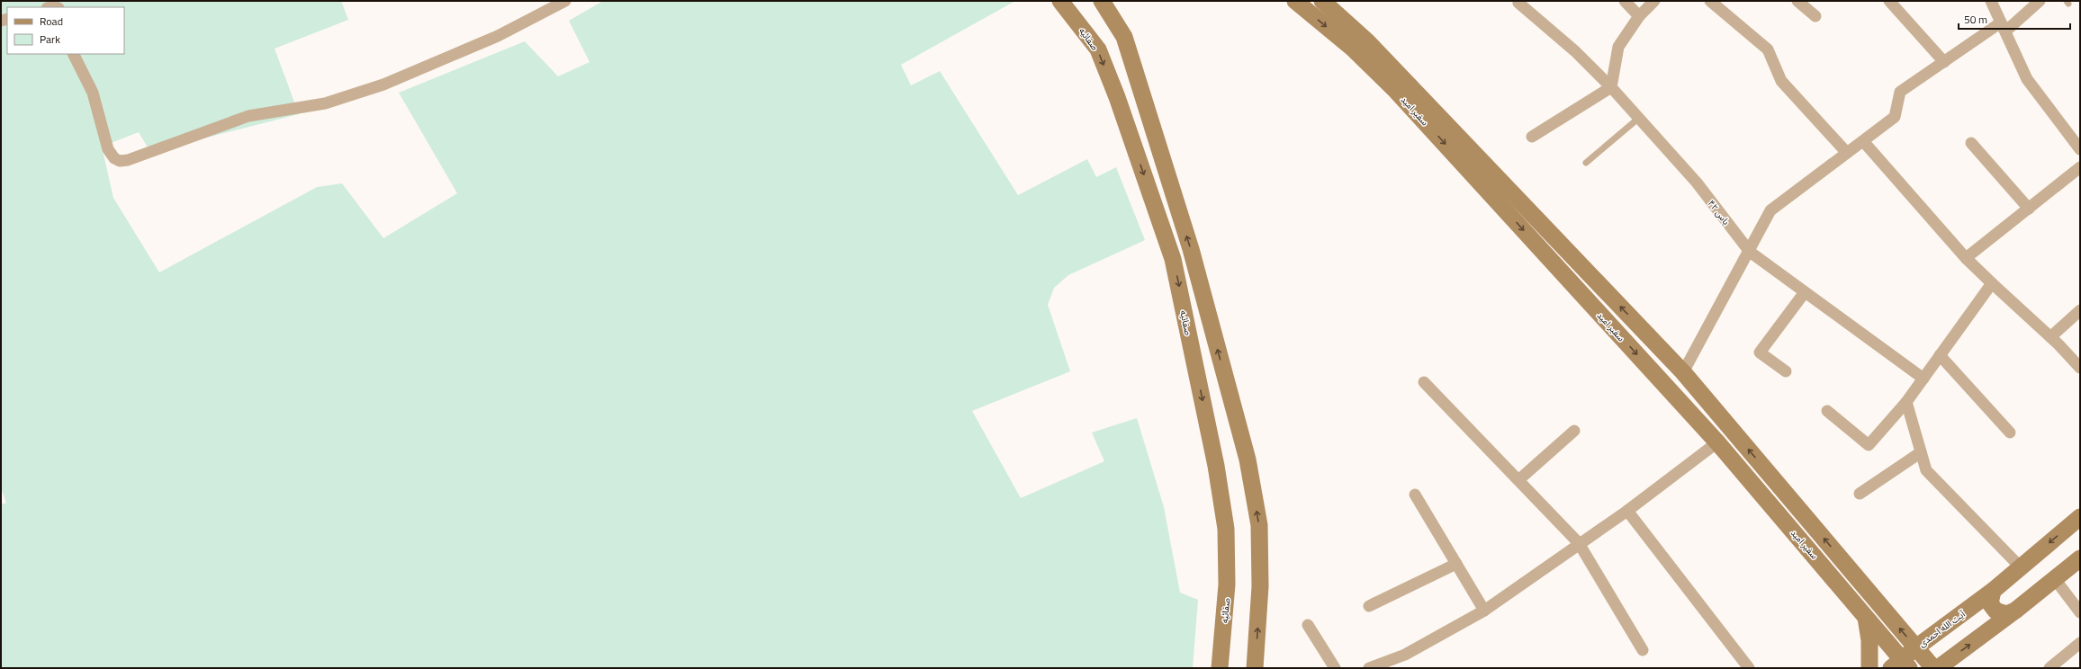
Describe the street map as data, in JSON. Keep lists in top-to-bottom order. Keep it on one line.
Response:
{"streets":{"street":["صفائیه","سفیر امید","یاس ۴۲","آیت الله احمدی"]},"crossings":[["سفیر امید","آیت الله احمدی"]],"legend":["Road","Park"],"scale_bar":"50 m"}
